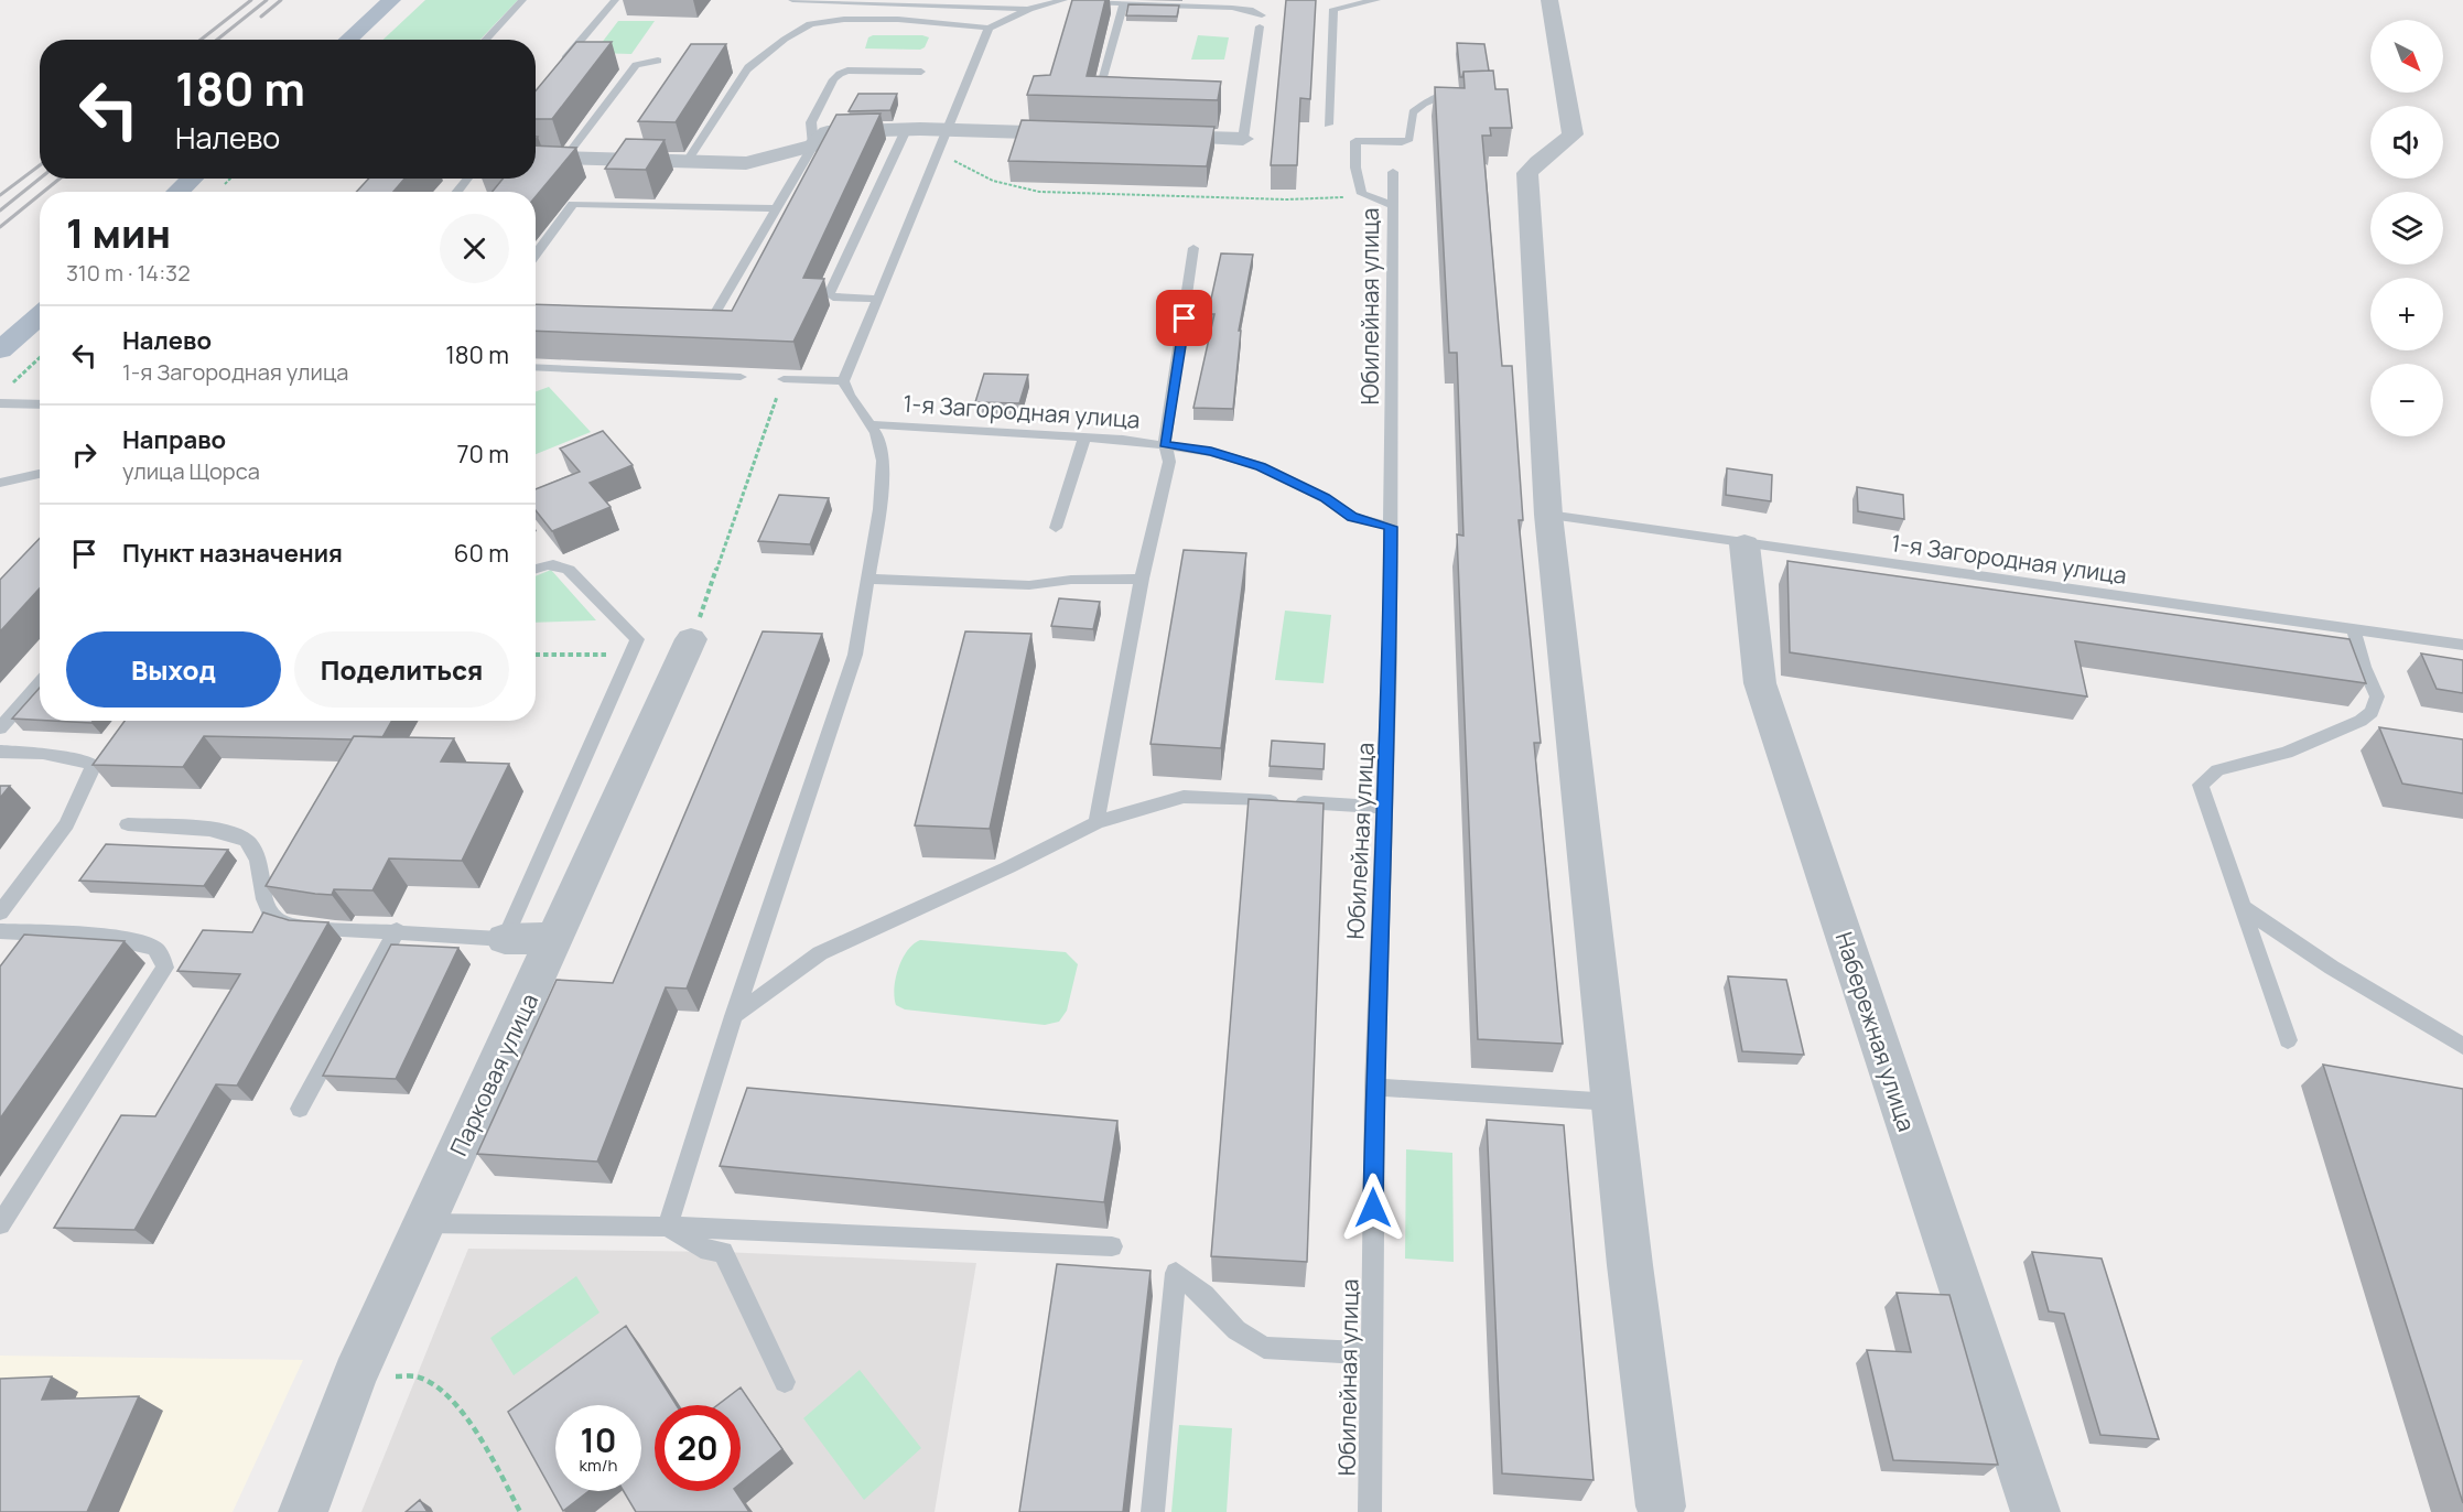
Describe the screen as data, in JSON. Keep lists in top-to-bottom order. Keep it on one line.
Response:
{"streets":{"street":["Набережная улица","Парковая улица"],"lane":["Юбилейная улица","1-я Загородная улица"]},"crossings":[["Юбилейная улица","1-я Загородная улица"],["1-я Загородная улица","Набережная улица"]],"north":"bottom right","page":{"map_buttons":["+","−"],"turn":["180 m","Налево"],"heading":["1 мин","310 m · 14:32"],"list":[{"name":"Налево","note":"1-я Загородная улица","value":"180 m"},{"name":"Направо","note":"улица Щорса","value":"70 m"},{"name":"Пункт назначения","value":"60 m"}],"buttons":["Выход","Поделиться"],"speed":"10 km/h","limit":"20"}}
